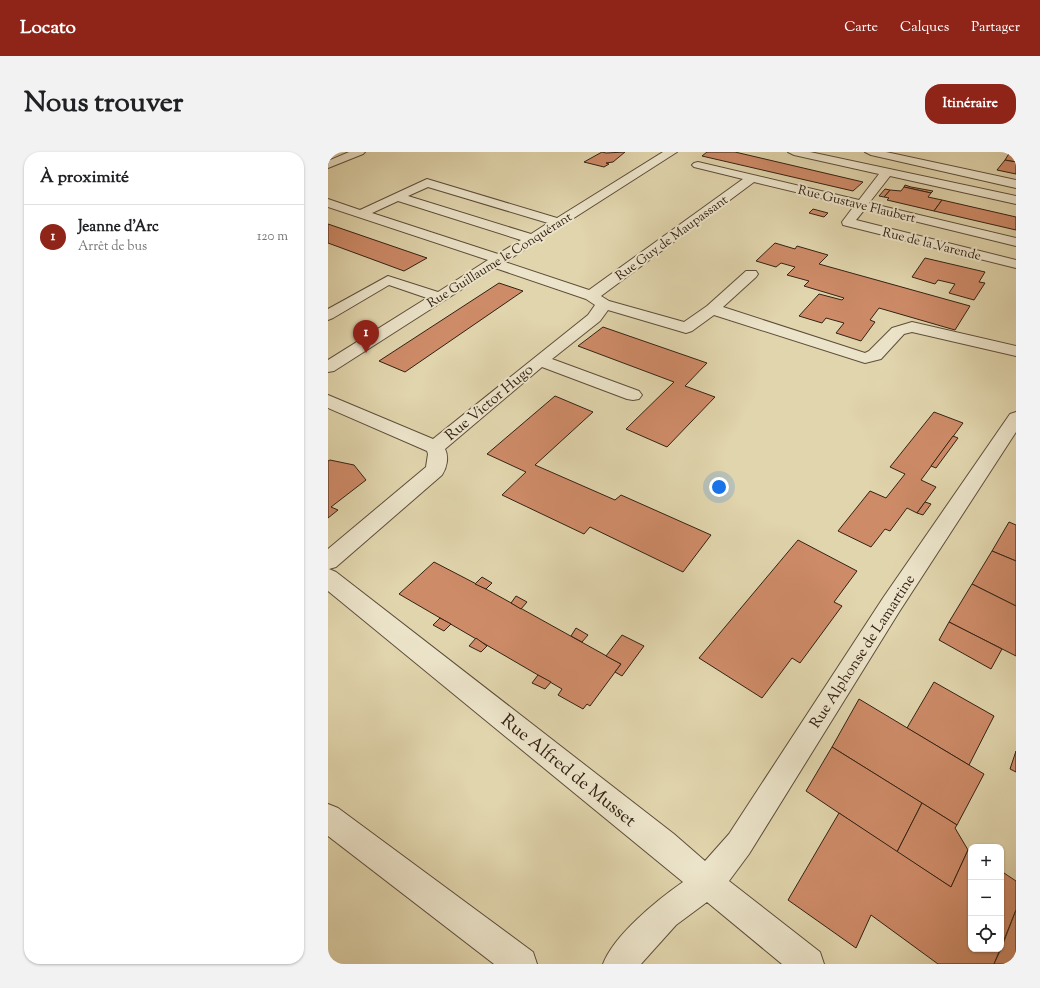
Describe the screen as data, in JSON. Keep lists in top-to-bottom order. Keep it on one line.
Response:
{"streets":{"street":["Rue Gustave Flaubert","Rue Guy de Maupassant","Rue de la Varende","Rue Guillaume le Conquérant","Rue Victor Hugo","Rue Alphonse de Lamartine","Rue Alfred de Musset"]},"crossings":[["Rue Gustave Flaubert","Rue Guy de Maupassant"],["Rue Gustave Flaubert","Rue de la Varende"],["Rue Guy de Maupassant","Rue Victor Hugo"],["Rue Alphonse de Lamartine","Rue Alfred de Musset"]],"page":{"header":"Locato","nav":["Carte","Calques","Partager"],"title":"Nous trouver","buttons":"Itinéraire","heading":"À proximité","list":[{"mark":"1","name":"Jeanne d'Arc","note":"Arrêt de bus","value":"120 m"}],"pins":"1","map_buttons":["+","−"]}}
